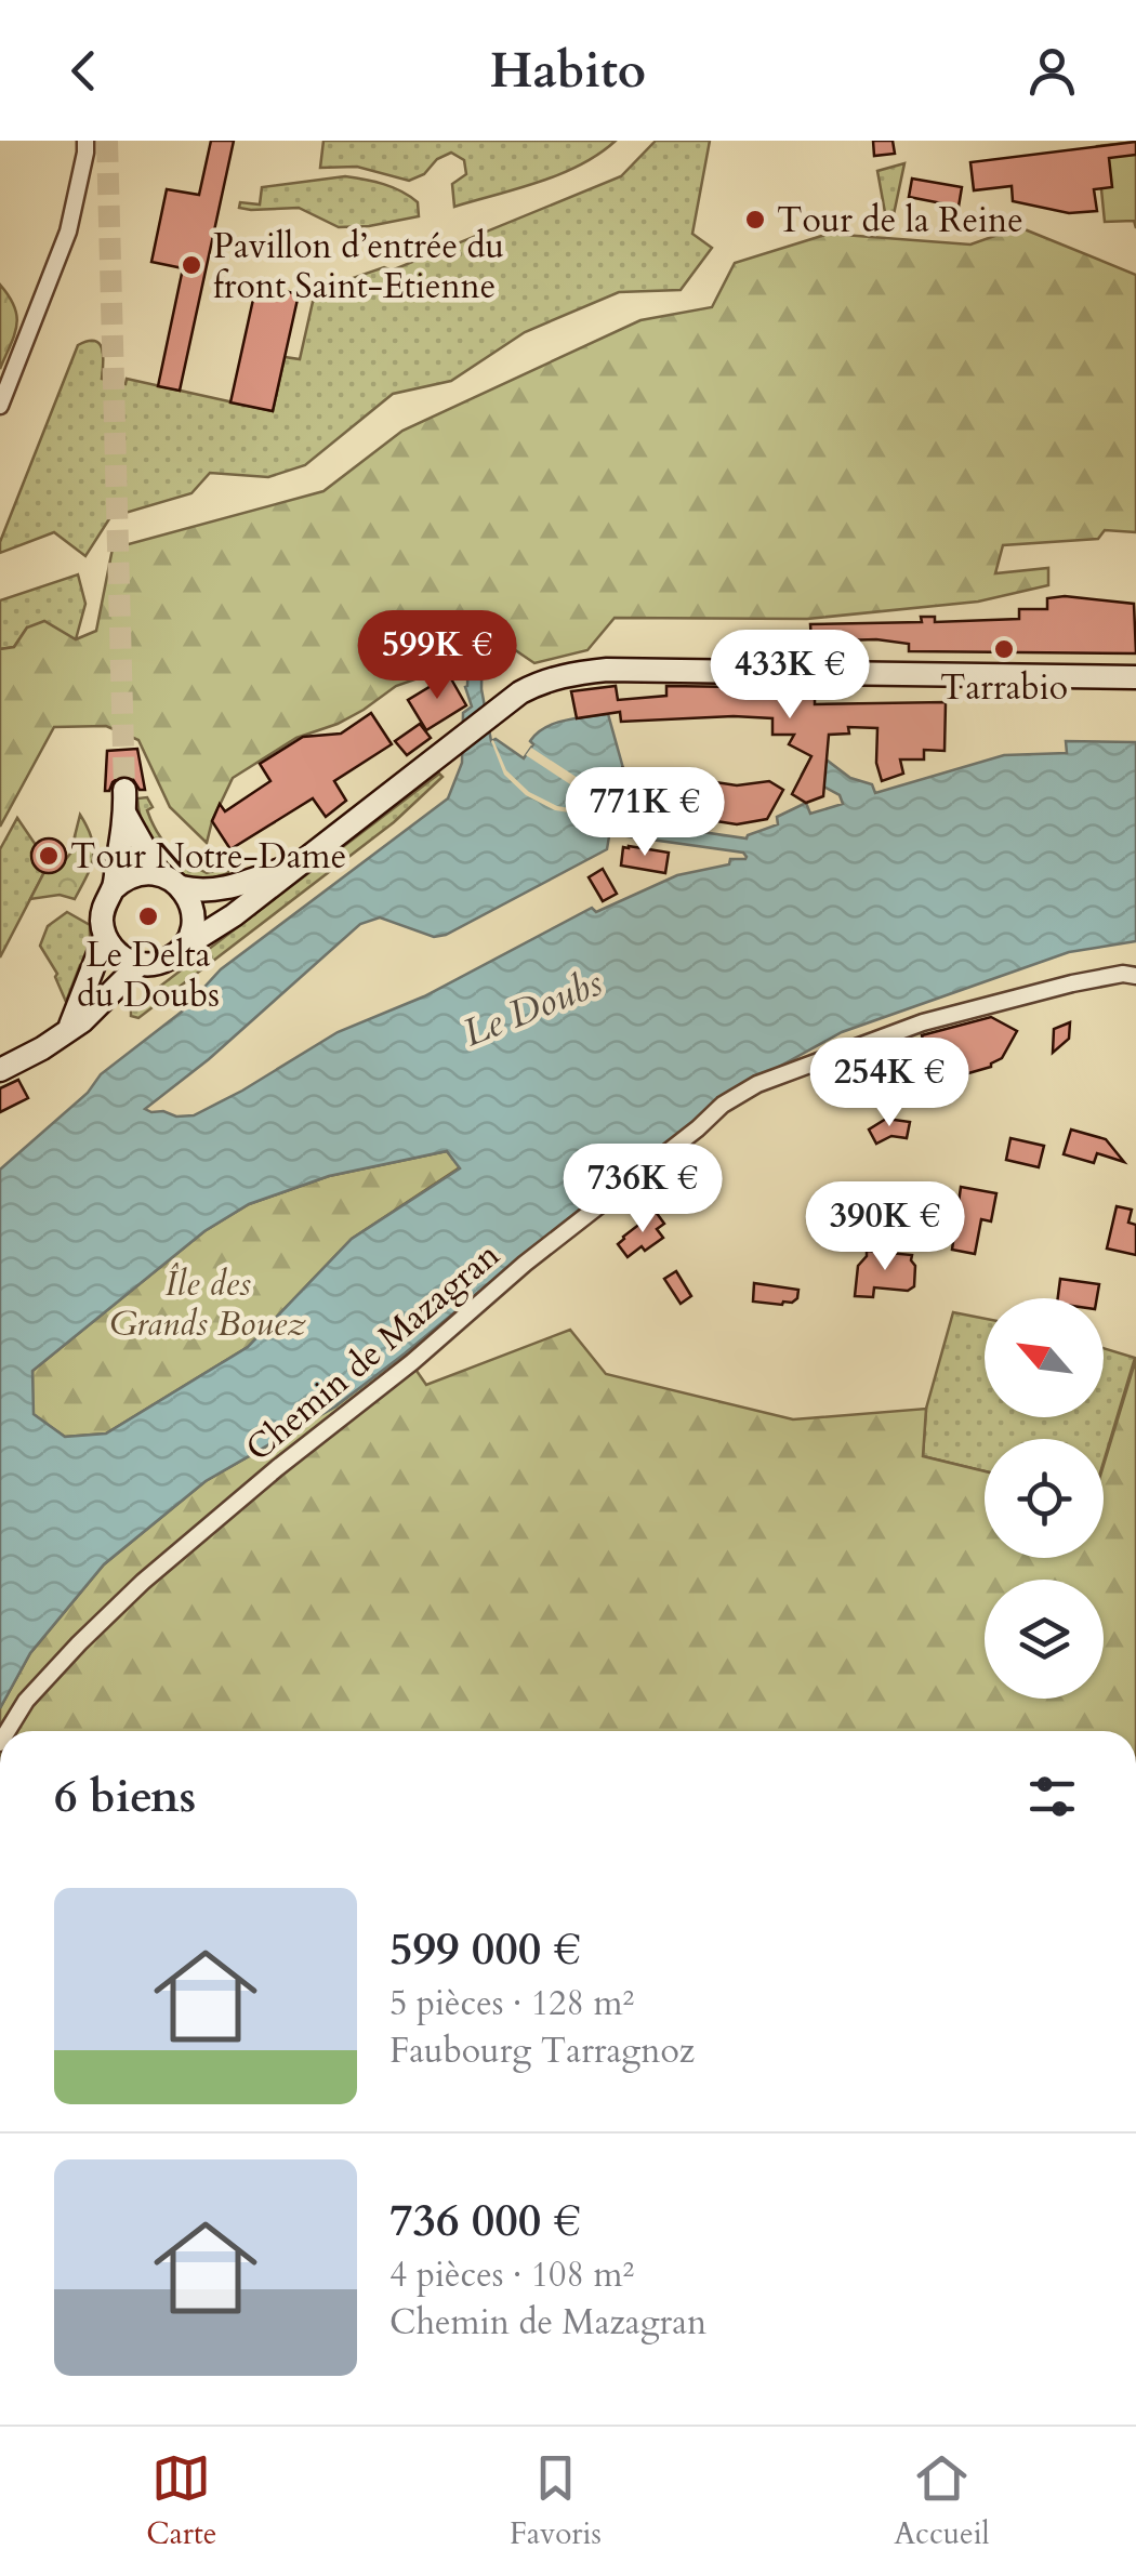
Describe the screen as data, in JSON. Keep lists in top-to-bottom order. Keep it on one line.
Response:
{"streets":{"street":["Chemin de Mazagran"]},"water":["Le Doubs"],"parks":["Île des Grands Bouez"],"places":["Tour de la Reine","Pavillon d’entrée du front Saint-Etienne","Tarrabio","Tour Notre-Dame","Le Delta du Doubs"],"north":"top left","page":{"header":"Habito","price":["599K €","433K €","771K €","254K €","736K €","390K €"],"heading":"6 biens","list":[{"name":"599 000 €","note":"5 pièces · 128 m² · Faubourg Tarragnoz"},{"name":"736 000 €","note":"4 pièces · 108 m² · Chemin de Mazagran"}],"tabs":["Carte","Favoris","Accueil"]}}
